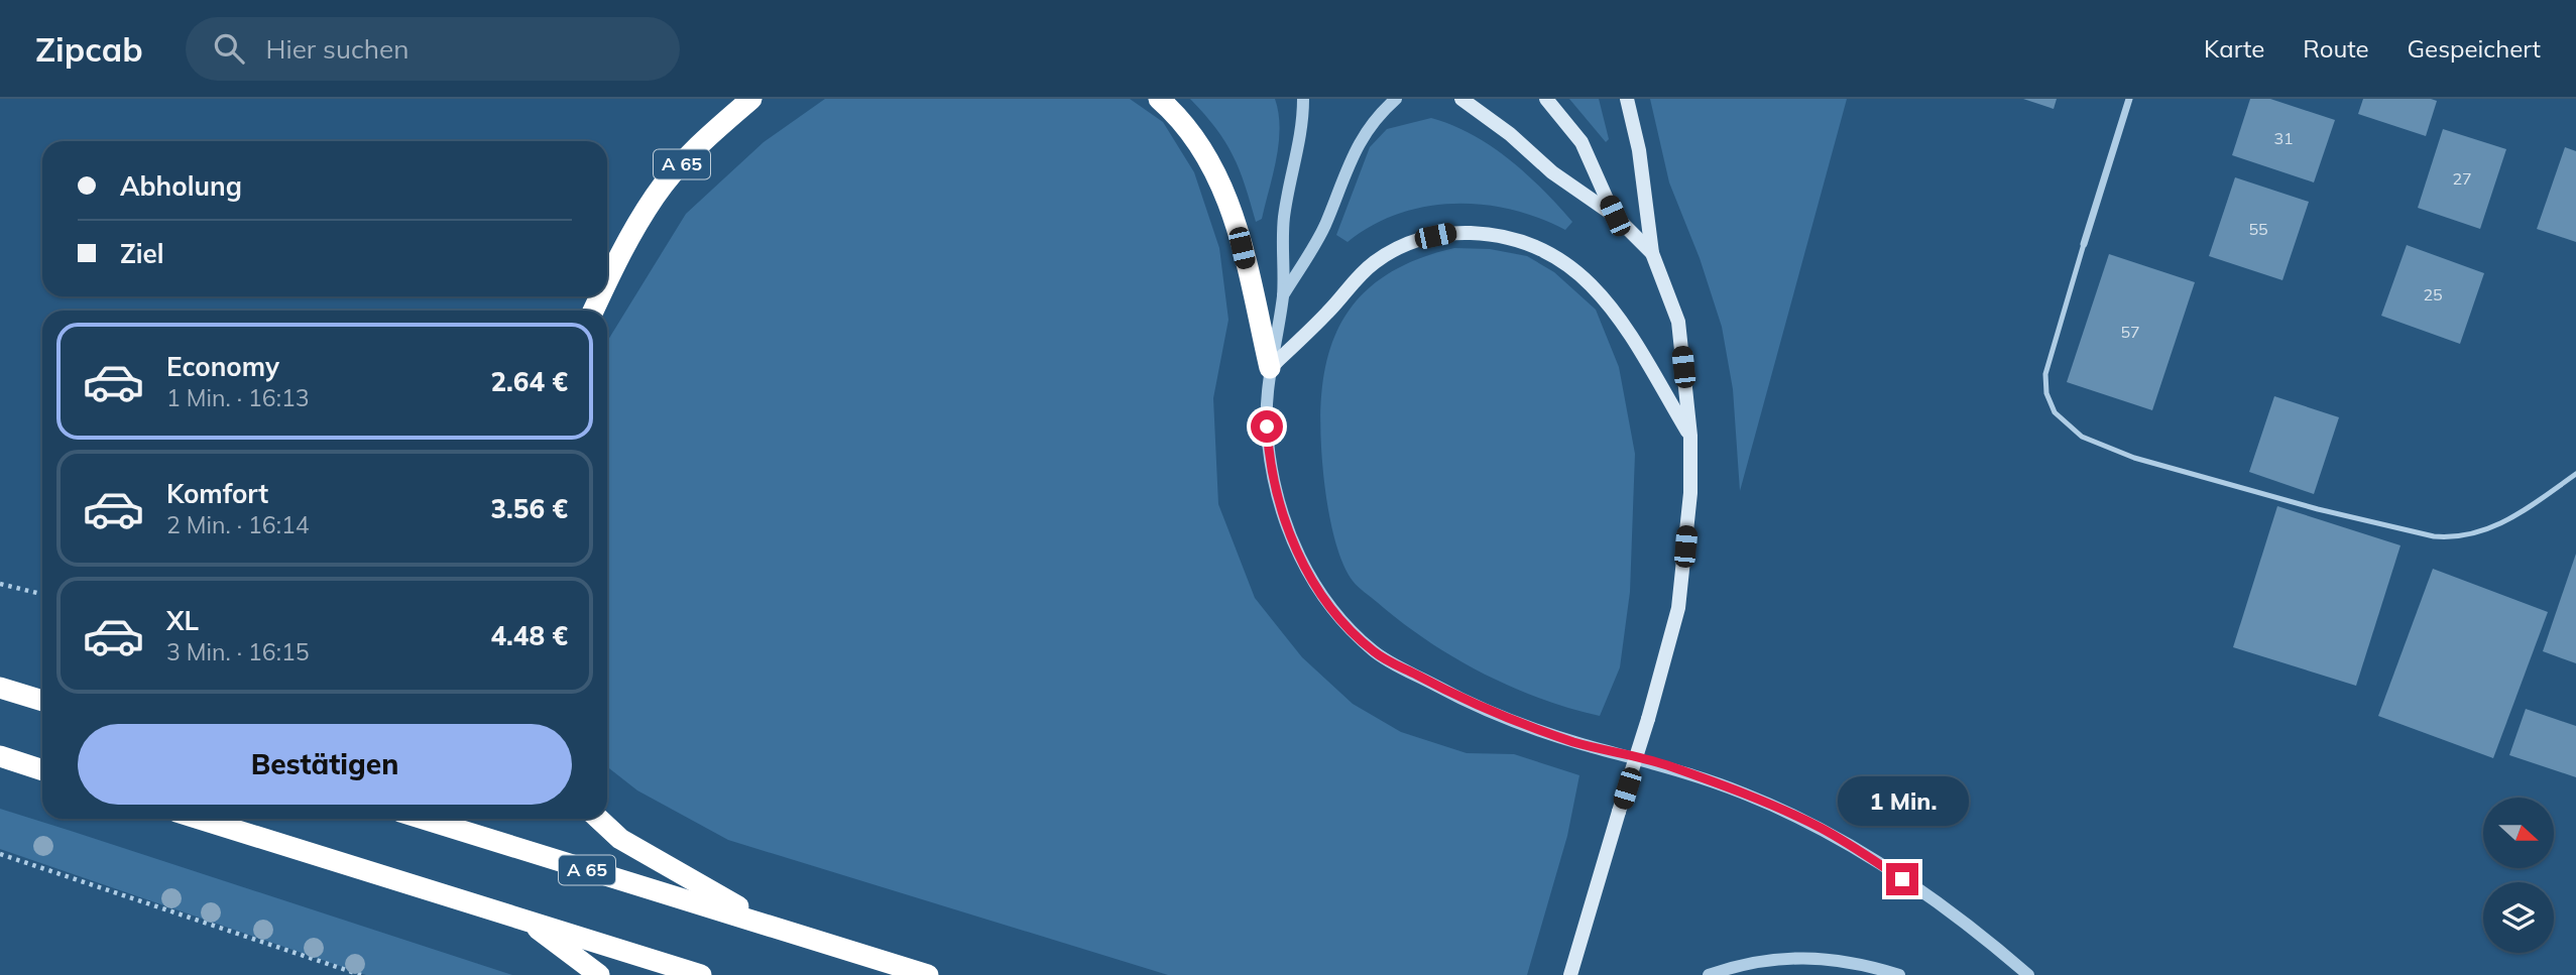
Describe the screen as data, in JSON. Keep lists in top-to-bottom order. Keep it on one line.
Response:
{"streets":{"highway":["A 65"]},"house_numbers":["31","27","55","25","57"],"north":"right","page":{"header":"Zipcab","search":"Hier suchen","nav":["Karte","Route","Gespeichert"],"banner":["Abholung","Ziel"],"list":[{"name":"Economy","note":"1 Min. · 16:13","value":"2.64 €"},{"name":"Komfort","note":"2 Min. · 16:14","value":"3.56 €"},{"name":"XL","note":"3 Min. · 16:15","value":"4.48 €"}],"buttons":"Bestätigen","bubble":"1 Min."}}
